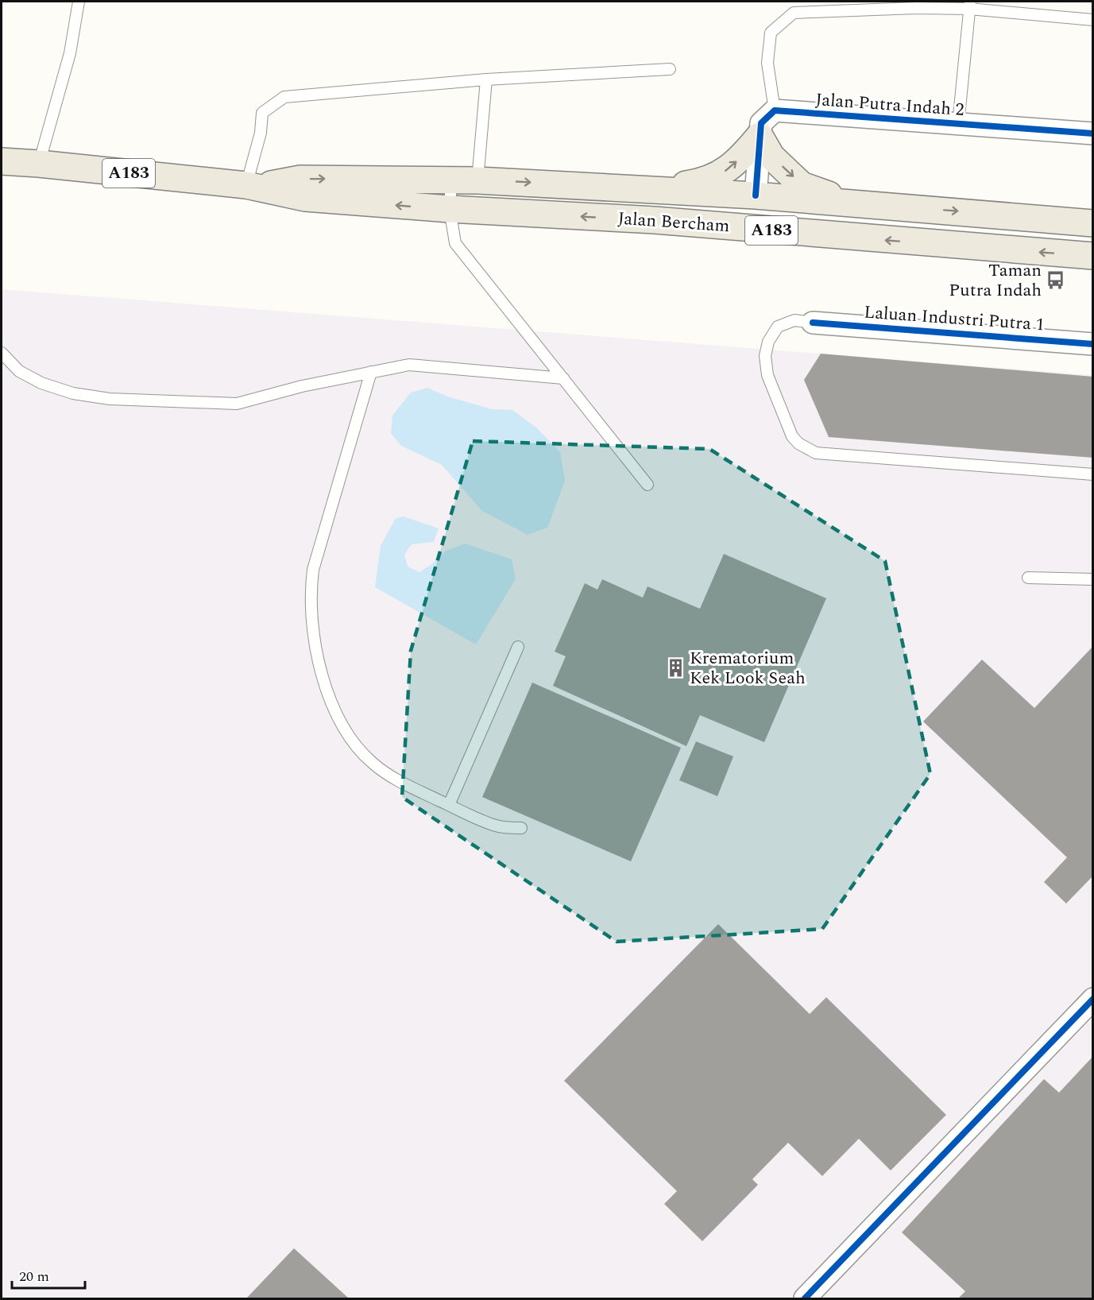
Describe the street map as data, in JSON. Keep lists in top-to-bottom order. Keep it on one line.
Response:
{"streets":{"main road":["A183","Jalan Bercham"],"street":["Jalan Putra Indah 2","Laluan Industri Putra 1"]},"places":{"bus stop":["Taman Putra Indah"],"building":["Krematorium Kek Look Seah"]},"scale_bar":"20 m"}
